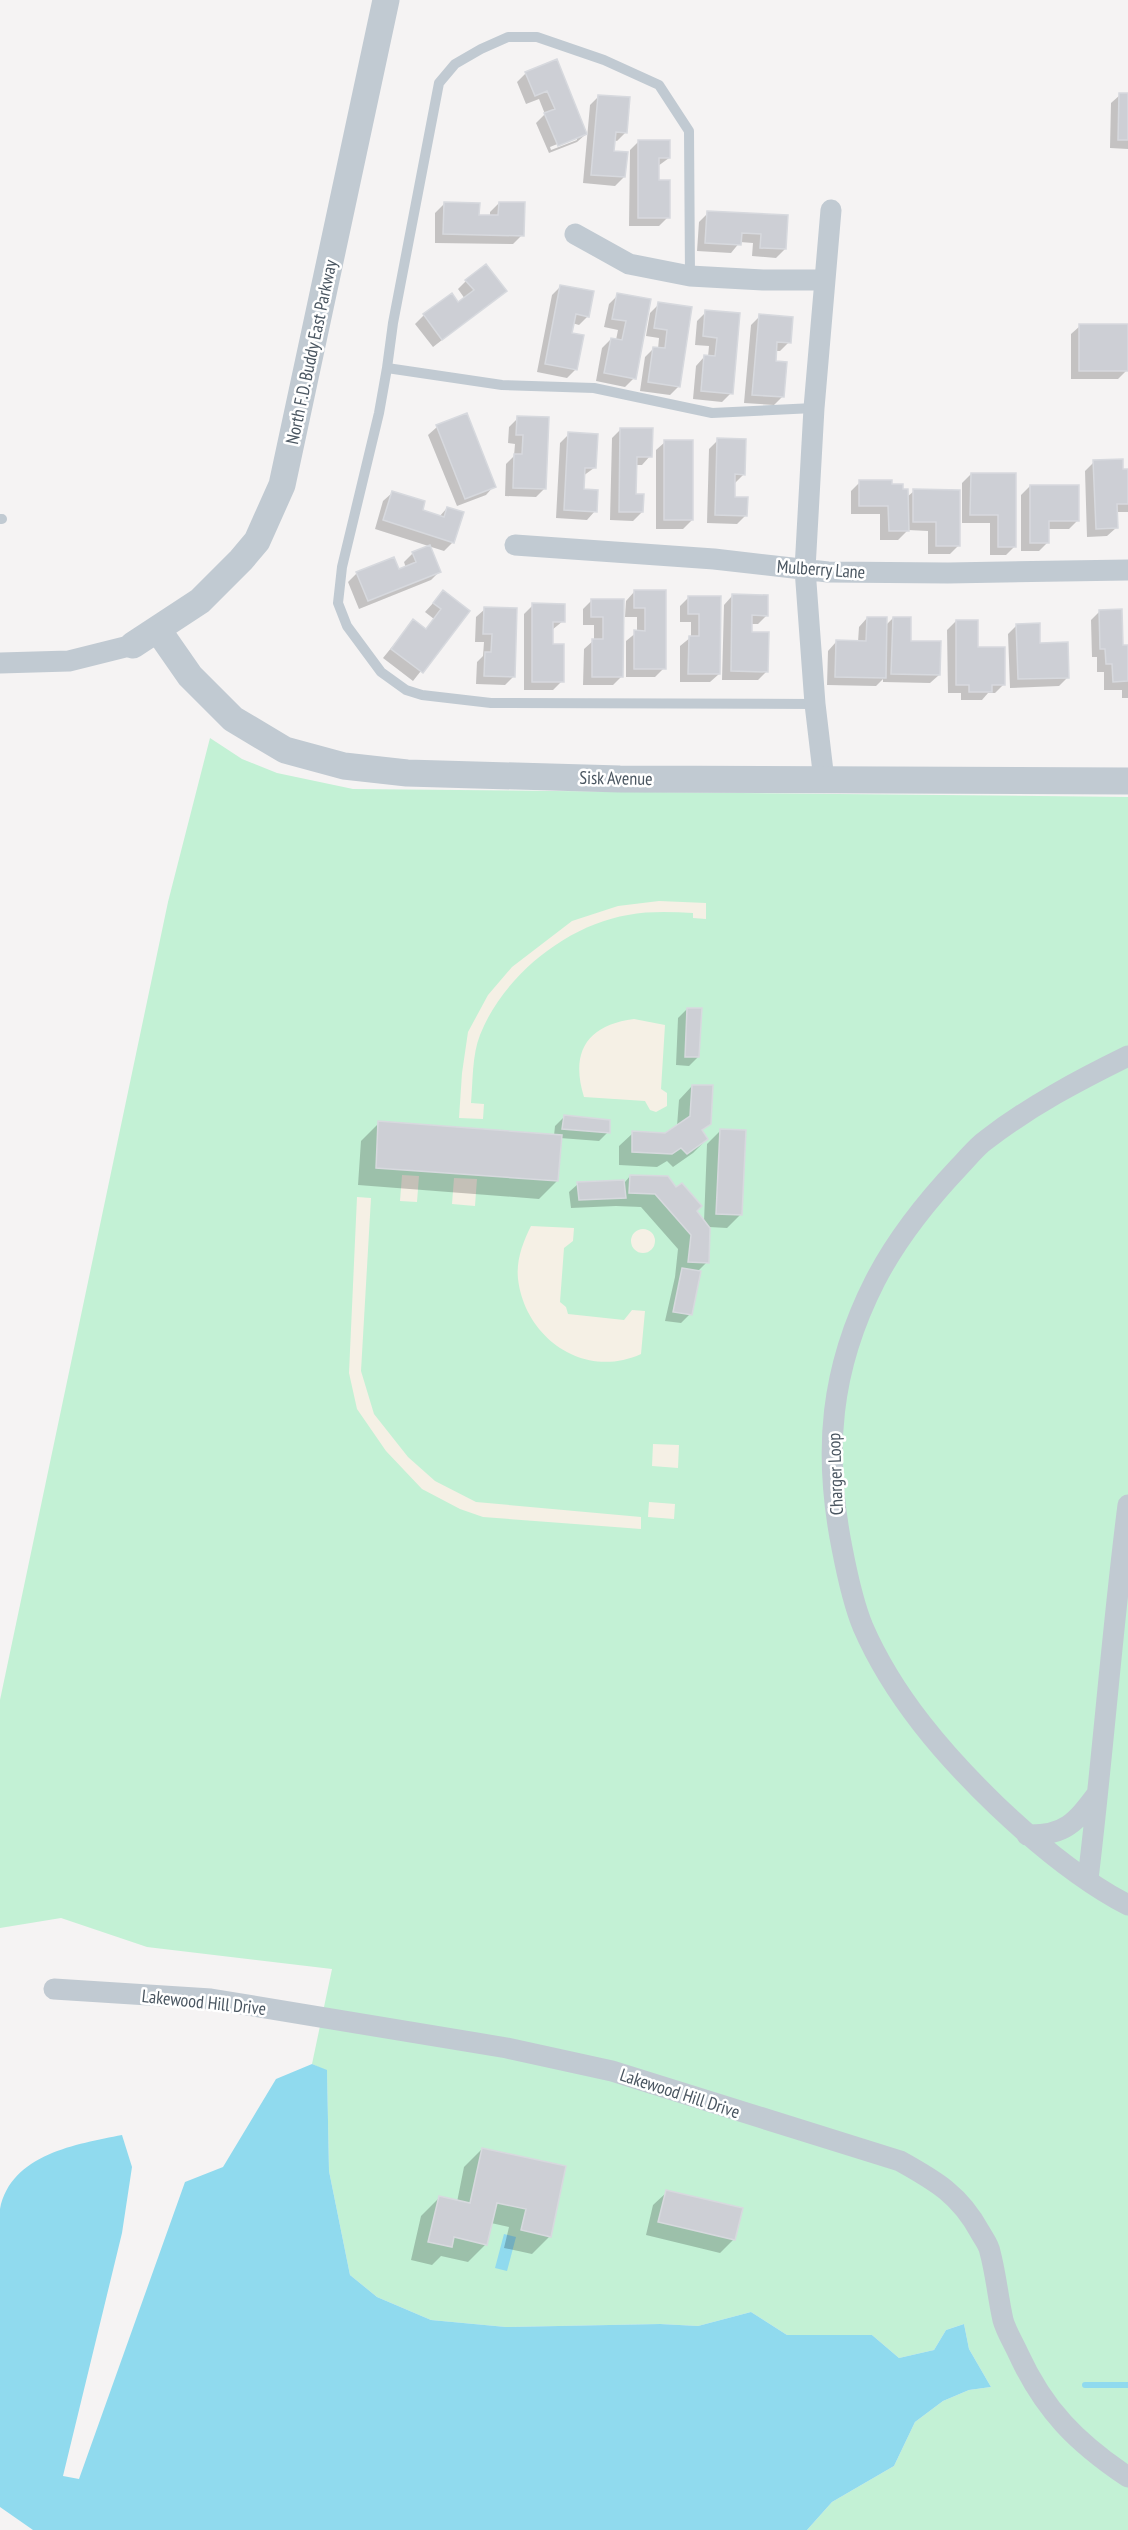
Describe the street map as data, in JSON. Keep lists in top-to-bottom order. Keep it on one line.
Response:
{"streets":{"street":["North F.D. Buddy East Parkway","Mulberry Lane","Sisk Avenue","Charger Loop","Lakewood Hill Drive"]},"crossings":[["North F.D. Buddy East Parkway","Sisk Avenue"]]}
